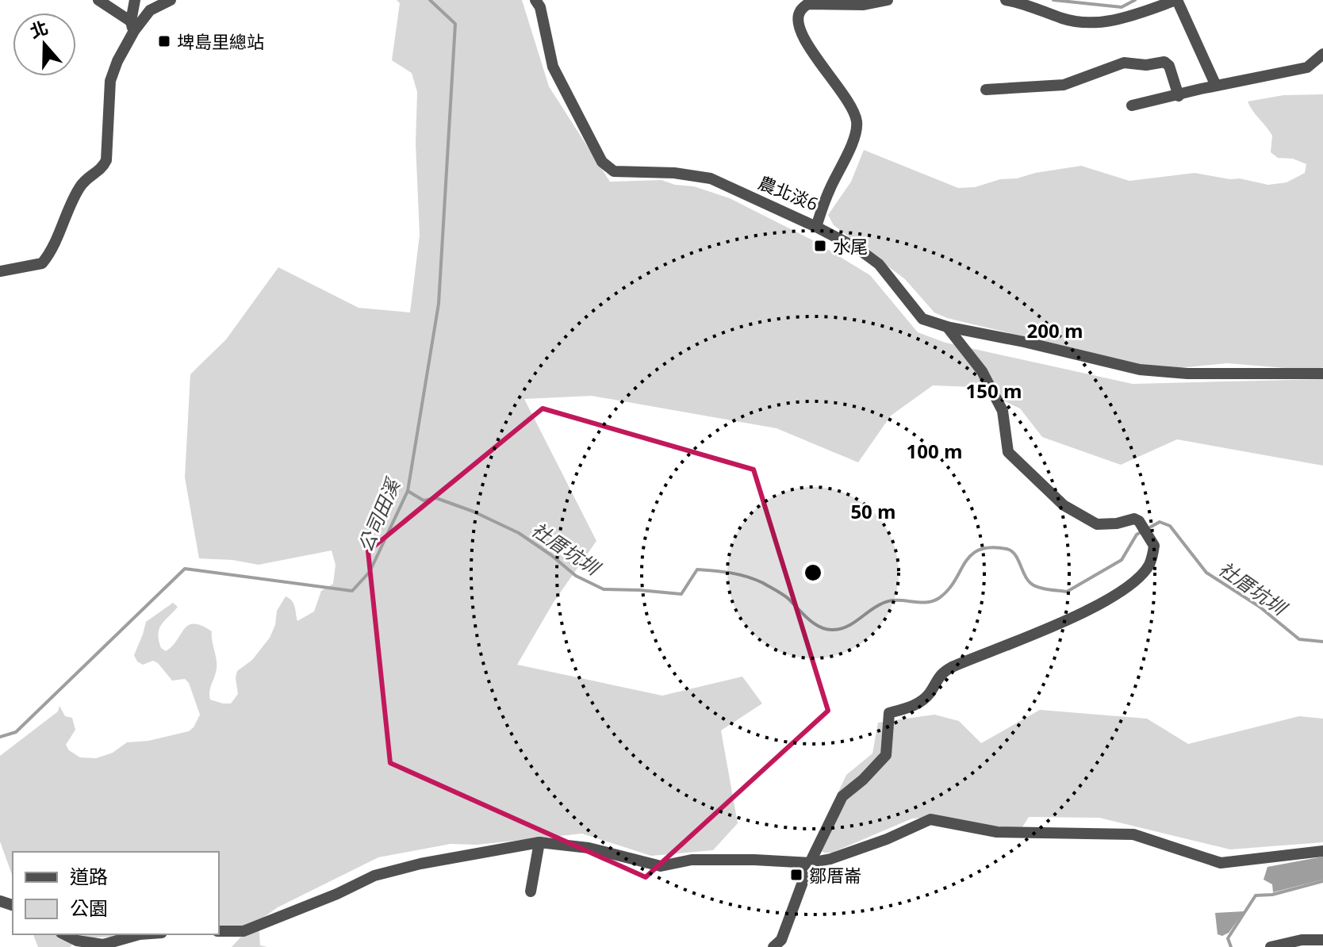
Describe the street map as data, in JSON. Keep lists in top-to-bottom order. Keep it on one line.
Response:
{"streets":{"street":["農北淡6"]},"water":["公司田溪","社厝坑圳"],"places":{"transit":["埤島里總站","水尾","鄒厝崙"]},"legend":["道路","公園"],"north":"top","rings":["200 m","150 m","100 m","50 m"]}
